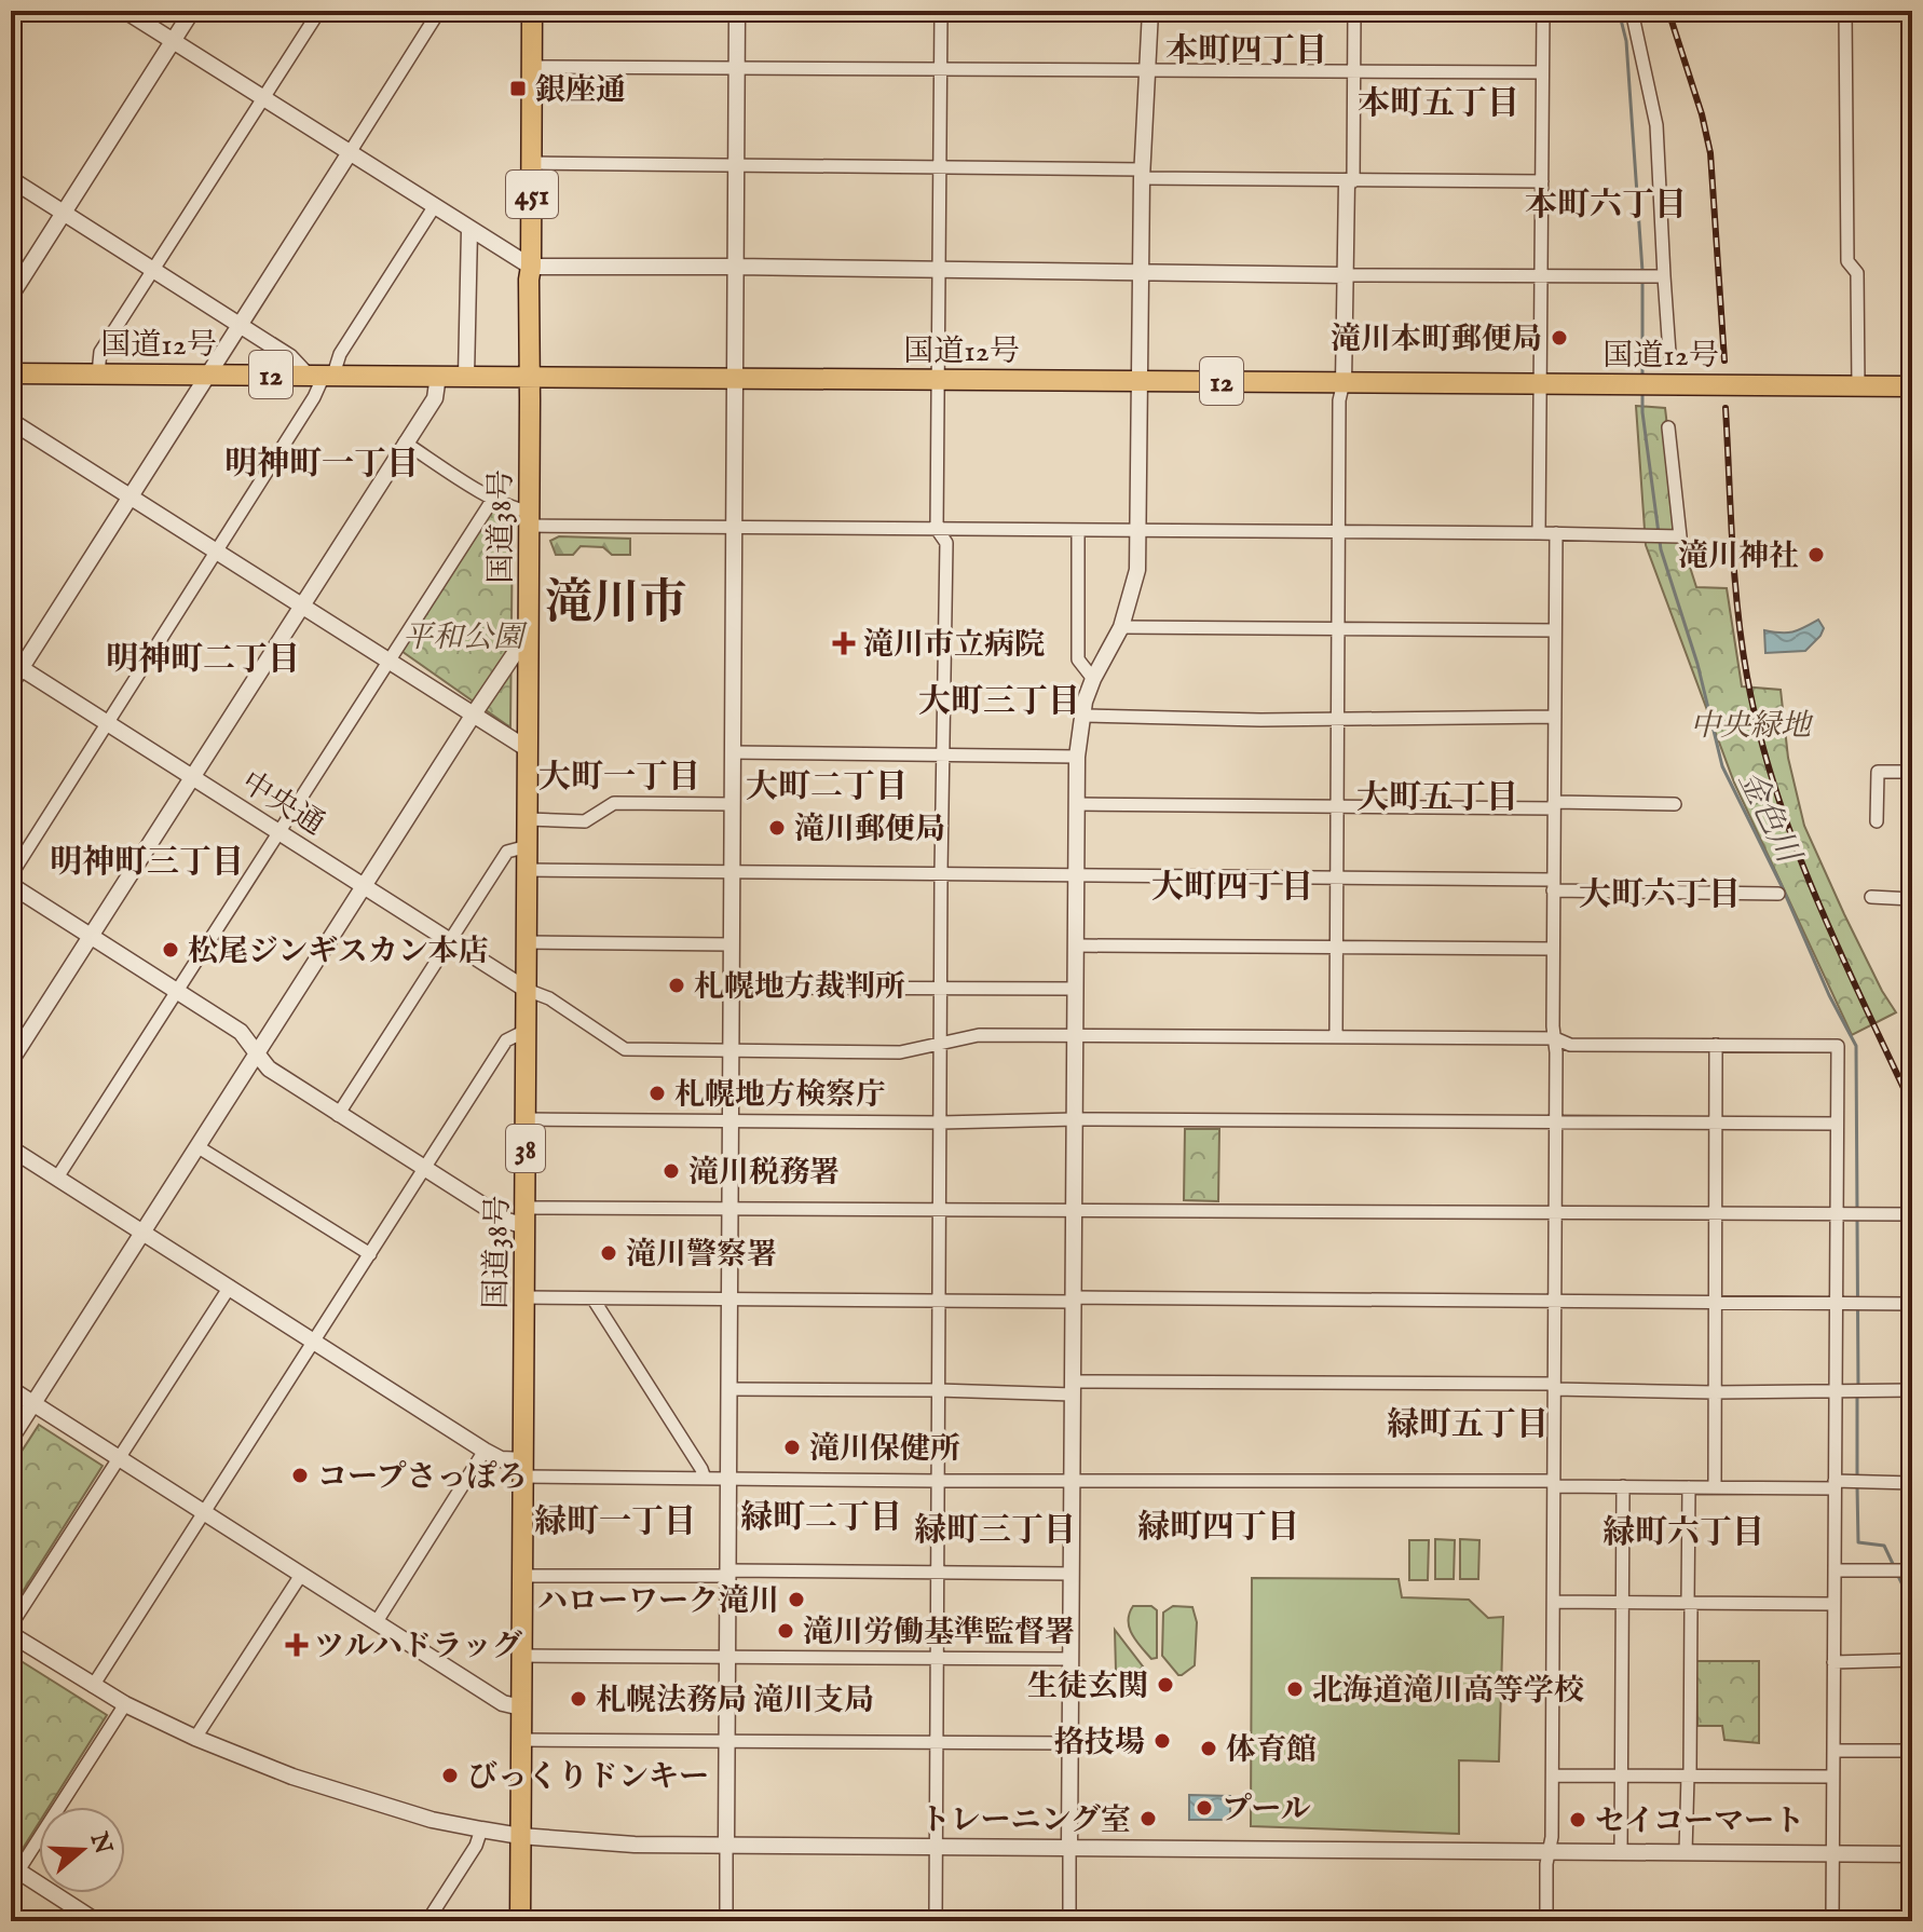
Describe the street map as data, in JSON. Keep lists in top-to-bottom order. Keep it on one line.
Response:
{"streets":{"highway":["451","国道12号","12","国道38号","38"],"street":["中央通"]},"crossings":[["451","国道12号"],["451","国道38号"],["国道12号","国道38号"],["国道38号","中央通"]],"districts":["本町四丁目","本町五丁目","本町六丁目","明神町一丁目","滝川市","明神町二丁目","大町三丁目","大町一丁目","大町二丁目","大町五丁目","明神町三丁目","大町四丁目","大町六丁目","緑町五丁目","緑町二丁目","緑町一丁目","緑町四丁目","緑町三丁目","緑町六丁目"],"water":["金色川"],"parks":["平和公園","中央緑地"],"places":{"transit":["銀座通"],"other":["滝川本町郵便局","滝川神社","滝川郵便局","松尾ジンギスカン本店","札幌地方裁判所","札幌地方検察庁","滝川税務署","滝川警察署","滝川保健所","コープさっぽろ","ハローワーク滝川","滝川労働基準監督署","生徒玄関","北海道滝川高等学校","札幌法務局 滝川支局","挌技場","体育館","びっくりドンキー","プール","トレーニング室","セイコーマート"],"health":["滝川市立病院","ツルハドラッグ"]},"north":"right"}
